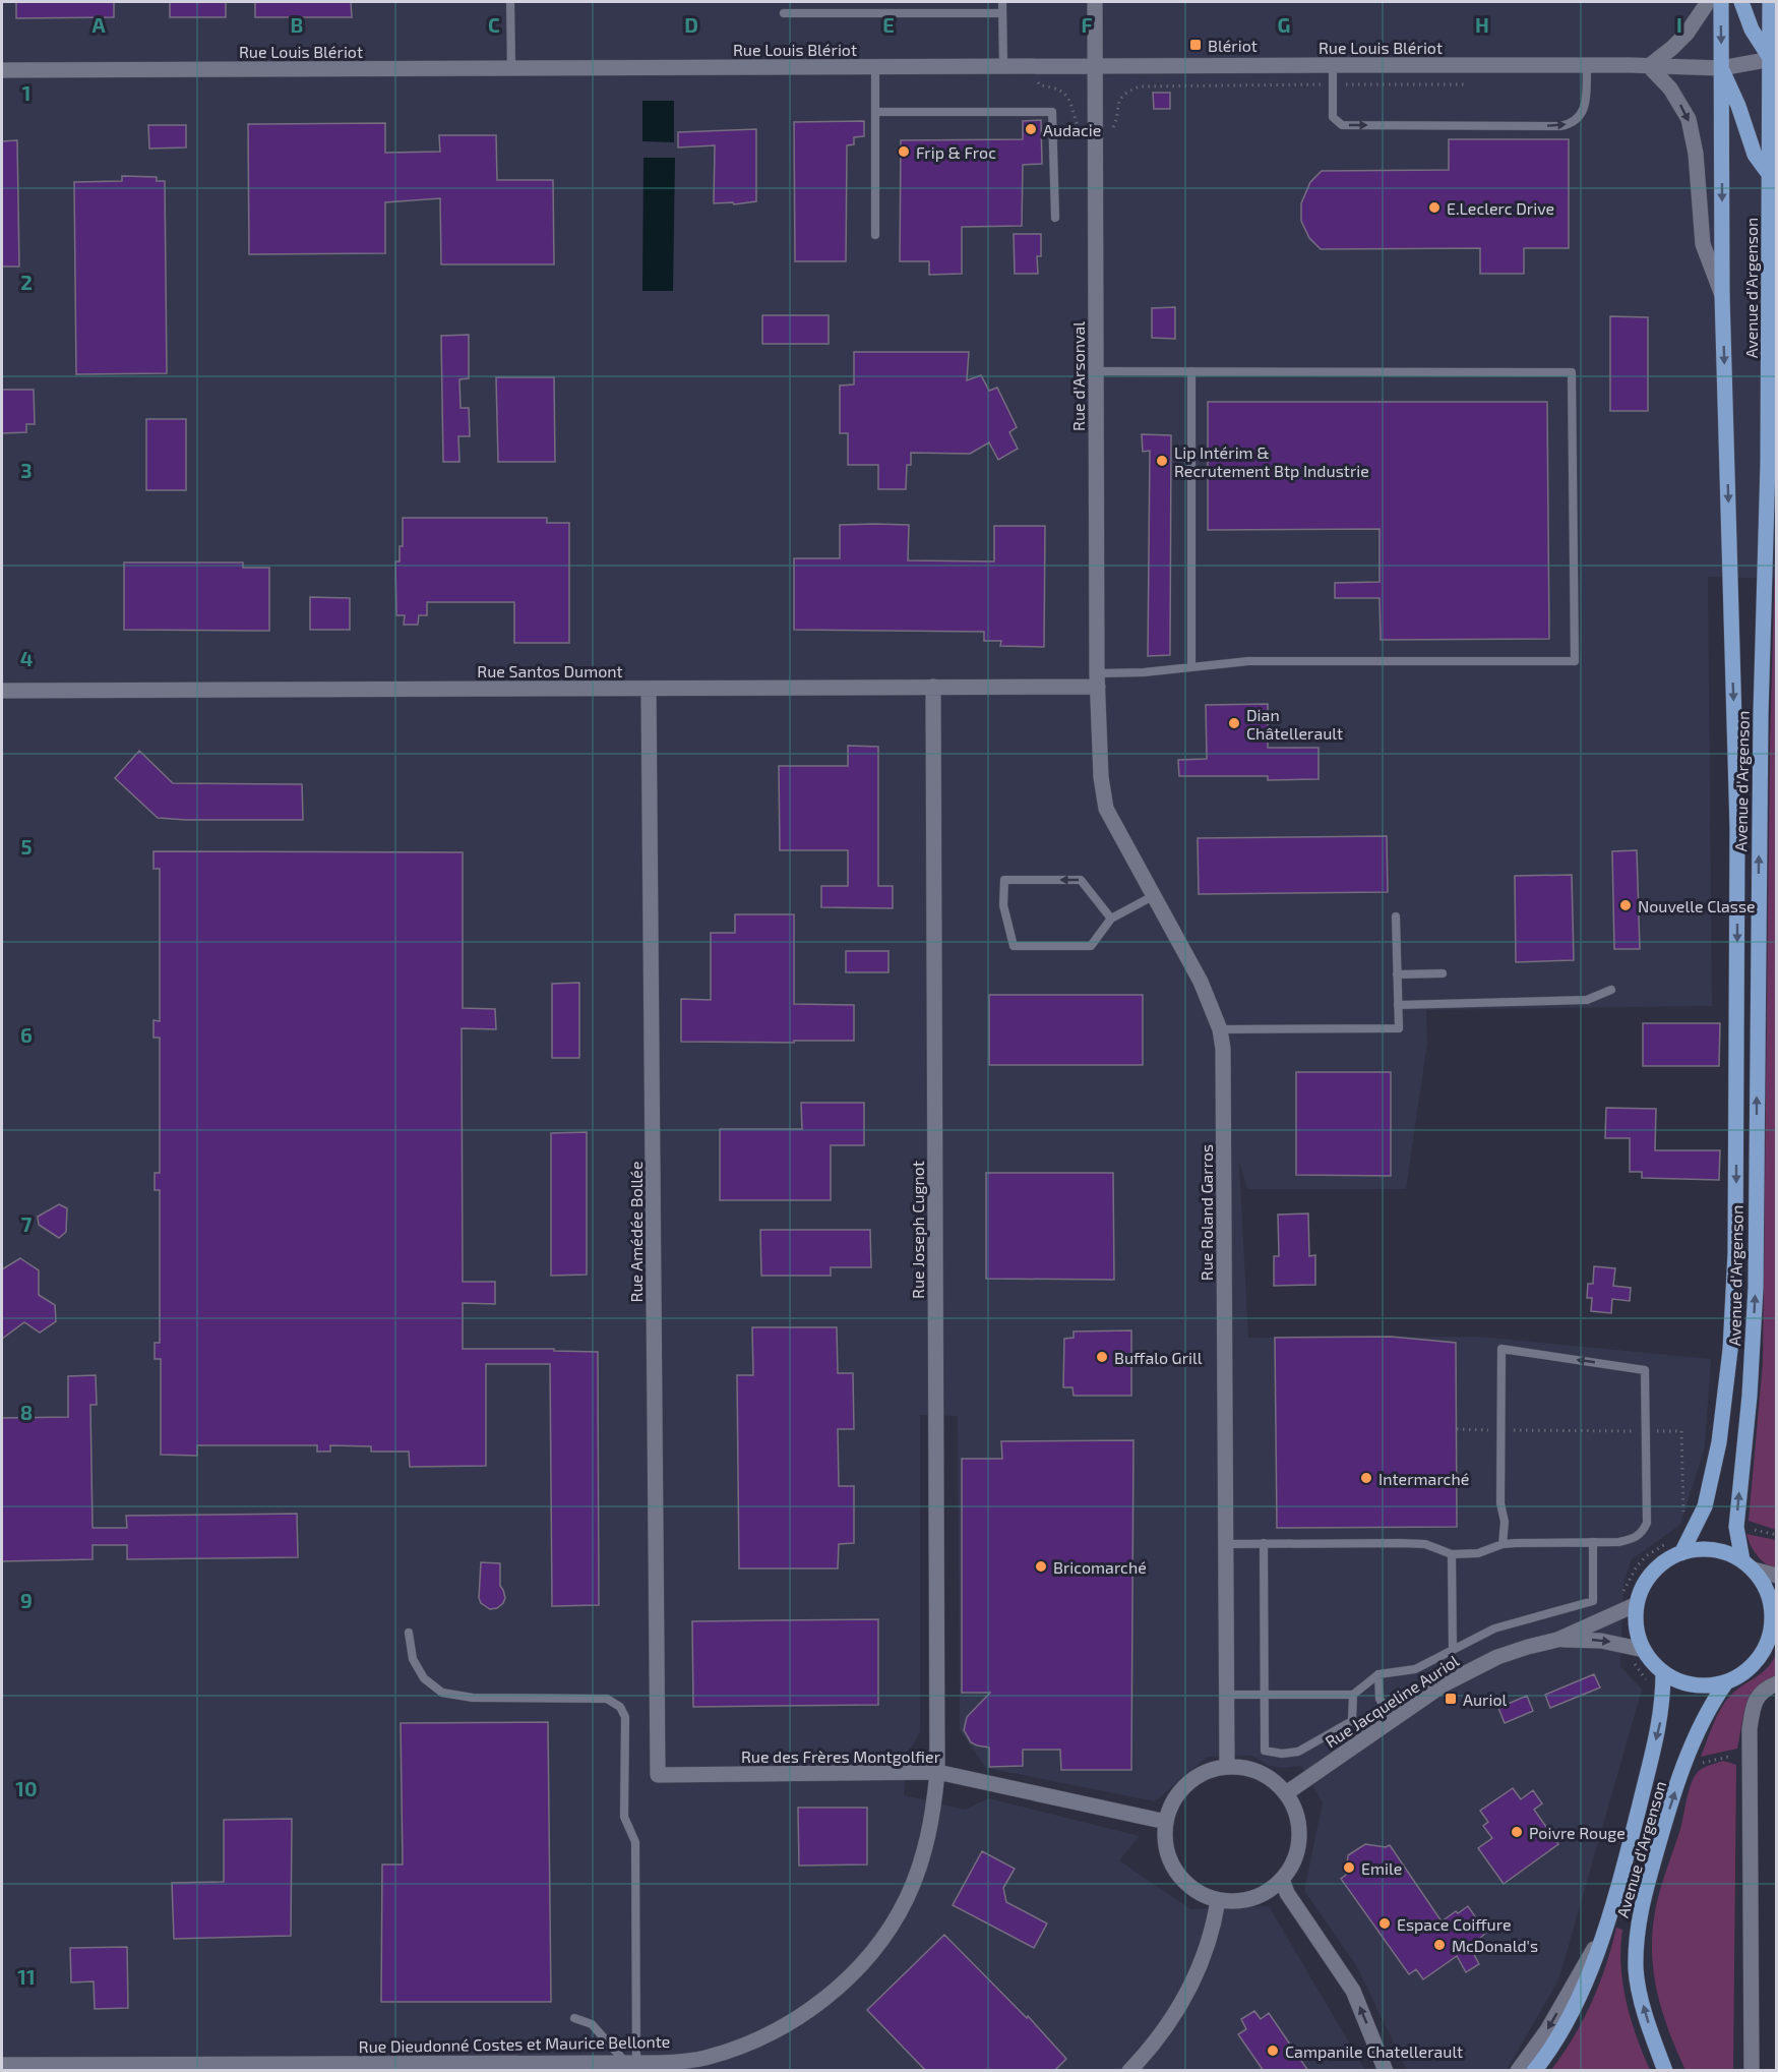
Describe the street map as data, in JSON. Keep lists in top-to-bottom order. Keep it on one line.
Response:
{"streets":{"main road":["Avenue d'Argenson"],"street":["Rue Louis Blériot","Rue d'Arsonval","Rue Santos Dumont","Rue Roland Garros","Rue Joseph Cugnot","Rue Amédée Bollée","Rue Jacqueline Auriol","Rue des Frères Montgolfier","Rue Dieudonné Costes et Maurice Bellonte"]},"crossings":[["Rue Louis Blériot","Avenue d'Argenson"],["Rue Louis Blériot","Rue d'Arsonval"],["Avenue d'Argenson","Rue Jacqueline Auriol"],["Rue d'Arsonval","Rue Santos Dumont"],["Rue d'Arsonval","Rue Roland Garros"],["Rue Santos Dumont","Rue Roland Garros"],["Rue Santos Dumont","Rue Joseph Cugnot"],["Rue Santos Dumont","Rue Amédée Bollée"],["Rue Roland Garros","Rue Jacqueline Auriol"],["Rue Roland Garros","Rue des Frères Montgolfier"],["Rue Joseph Cugnot","Rue des Frères Montgolfier"],["Rue Joseph Cugnot","Rue Dieudonné Costes et Maurice Bellonte"],["Rue Amédée Bollée","Rue des Frères Montgolfier"],["Rue Jacqueline Auriol","Rue des Frères Montgolfier"],["Rue des Frères Montgolfier","Rue Dieudonné Costes et Maurice Bellonte"]],"places":{"transit":["Blériot","Auriol"],"other":["Audacie","Frip & Froc","E.Leclerc Drive","Lip Intérim & Recrutement Btp Industrie","Dian Châtellerault","Nouvelle Classe","Buffalo Grill","Intermarché","Bricomarché","Poivre Rouge","Emile","Espace Coiffure","McDonald's","Campanile Chatellerault"]},"grid":{"columns":["A","B","C","D","E","F","G","H","I"],"rows":["1","2","3","4","5","6","7","8","9","10","11"]}}
